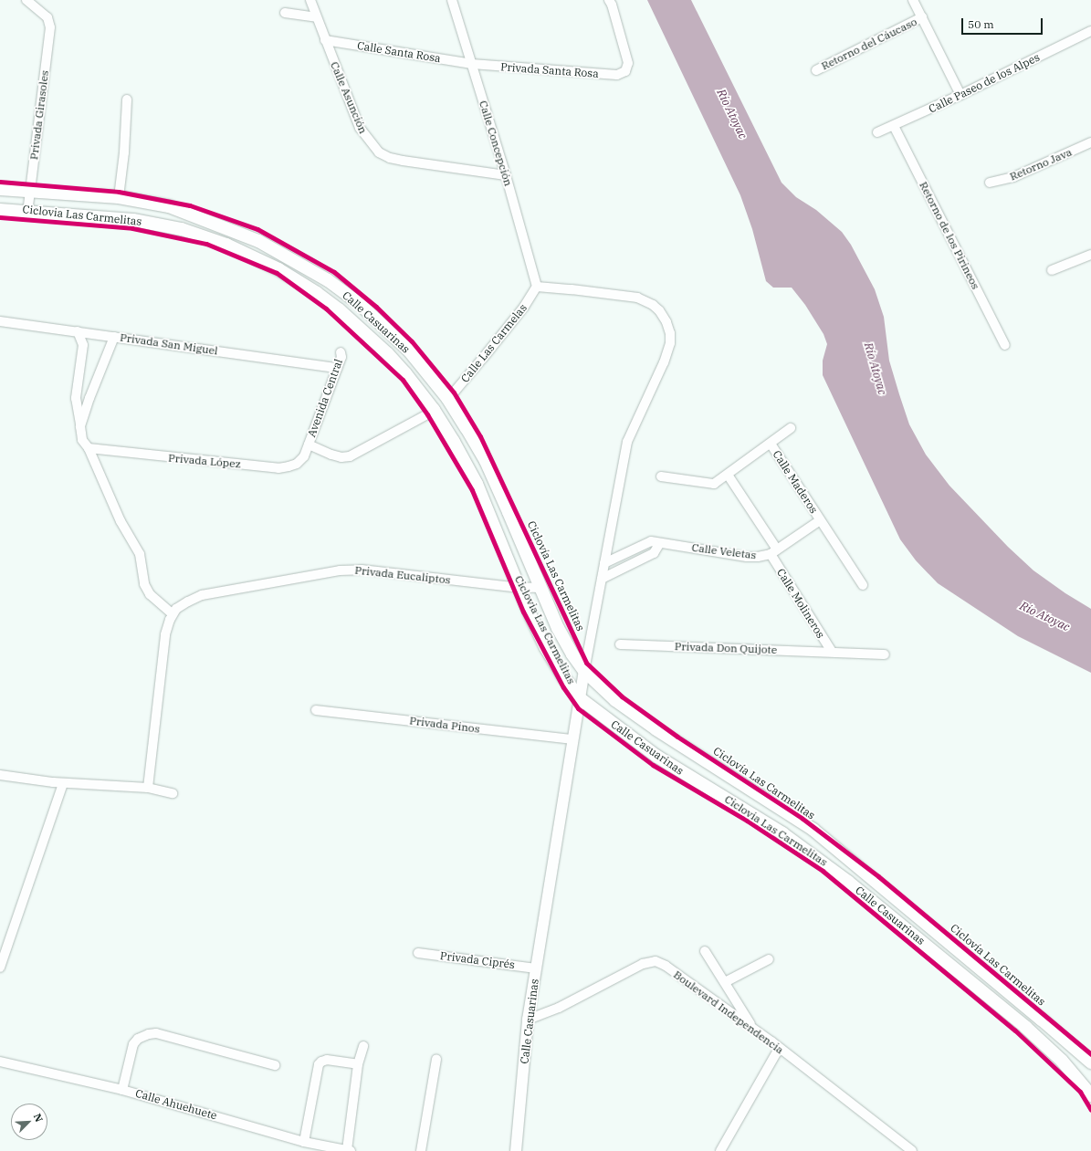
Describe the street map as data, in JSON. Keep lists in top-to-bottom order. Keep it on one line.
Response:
{"streets":{"main road":["Calle Casuarinas"],"street":["Retorno del Cáucaso","Calle Santa Rosa","Privada Santa Rosa","Calle Paseo de los Alpes","Calle Asunción","Privada Girasoles","Calle Concepción","Retorno Java","Retorno de los Pirineos","Calle Las Carmelas","Privada San Miguel","Avenida Central","Privada López","Calle Maderos","Calle Veletas","Privada Eucaliptos","Calle Molineros","Privada Don Quijote","Privada Pinos","Privada Ciprés","Boulevard Independencia","Calle Ahuehuete"],"cycle path":["Ciclovia Las Carmelitas","Ciclovía Las Carmelitas"]},"crossings":[["Calle Santa Rosa","Privada Santa Rosa"],["Calle Santa Rosa","Calle Asunción"],["Calle Santa Rosa","Calle Concepción"],["Privada Santa Rosa","Calle Concepción"],["Calle Paseo de los Alpes","Retorno de los Pirineos"],["Calle Asunción","Calle Concepción"],["Privada Girasoles","Calle Casuarinas"],["Calle Concepción","Calle Casuarinas"],["Calle Concepción","Calle Las Carmelas"],["Calle Casuarinas","Calle Las Carmelas"],["Calle Casuarinas","Calle Veletas"],["Calle Casuarinas","Privada Eucaliptos"],["Calle Casuarinas","Privada Pinos"],["Calle Casuarinas","Privada Ciprés"],["Calle Casuarinas","Boulevard Independencia"],["Privada San Miguel","Avenida Central"],["Avenida Central","Privada López"],["Calle Maderos","Calle Veletas"],["Calle Veletas","Calle Molineros"],["Calle Molineros","Privada Don Quijote"]],"water":["Río Atoyac"],"scale_bar":"50 m","north":"top right"}
